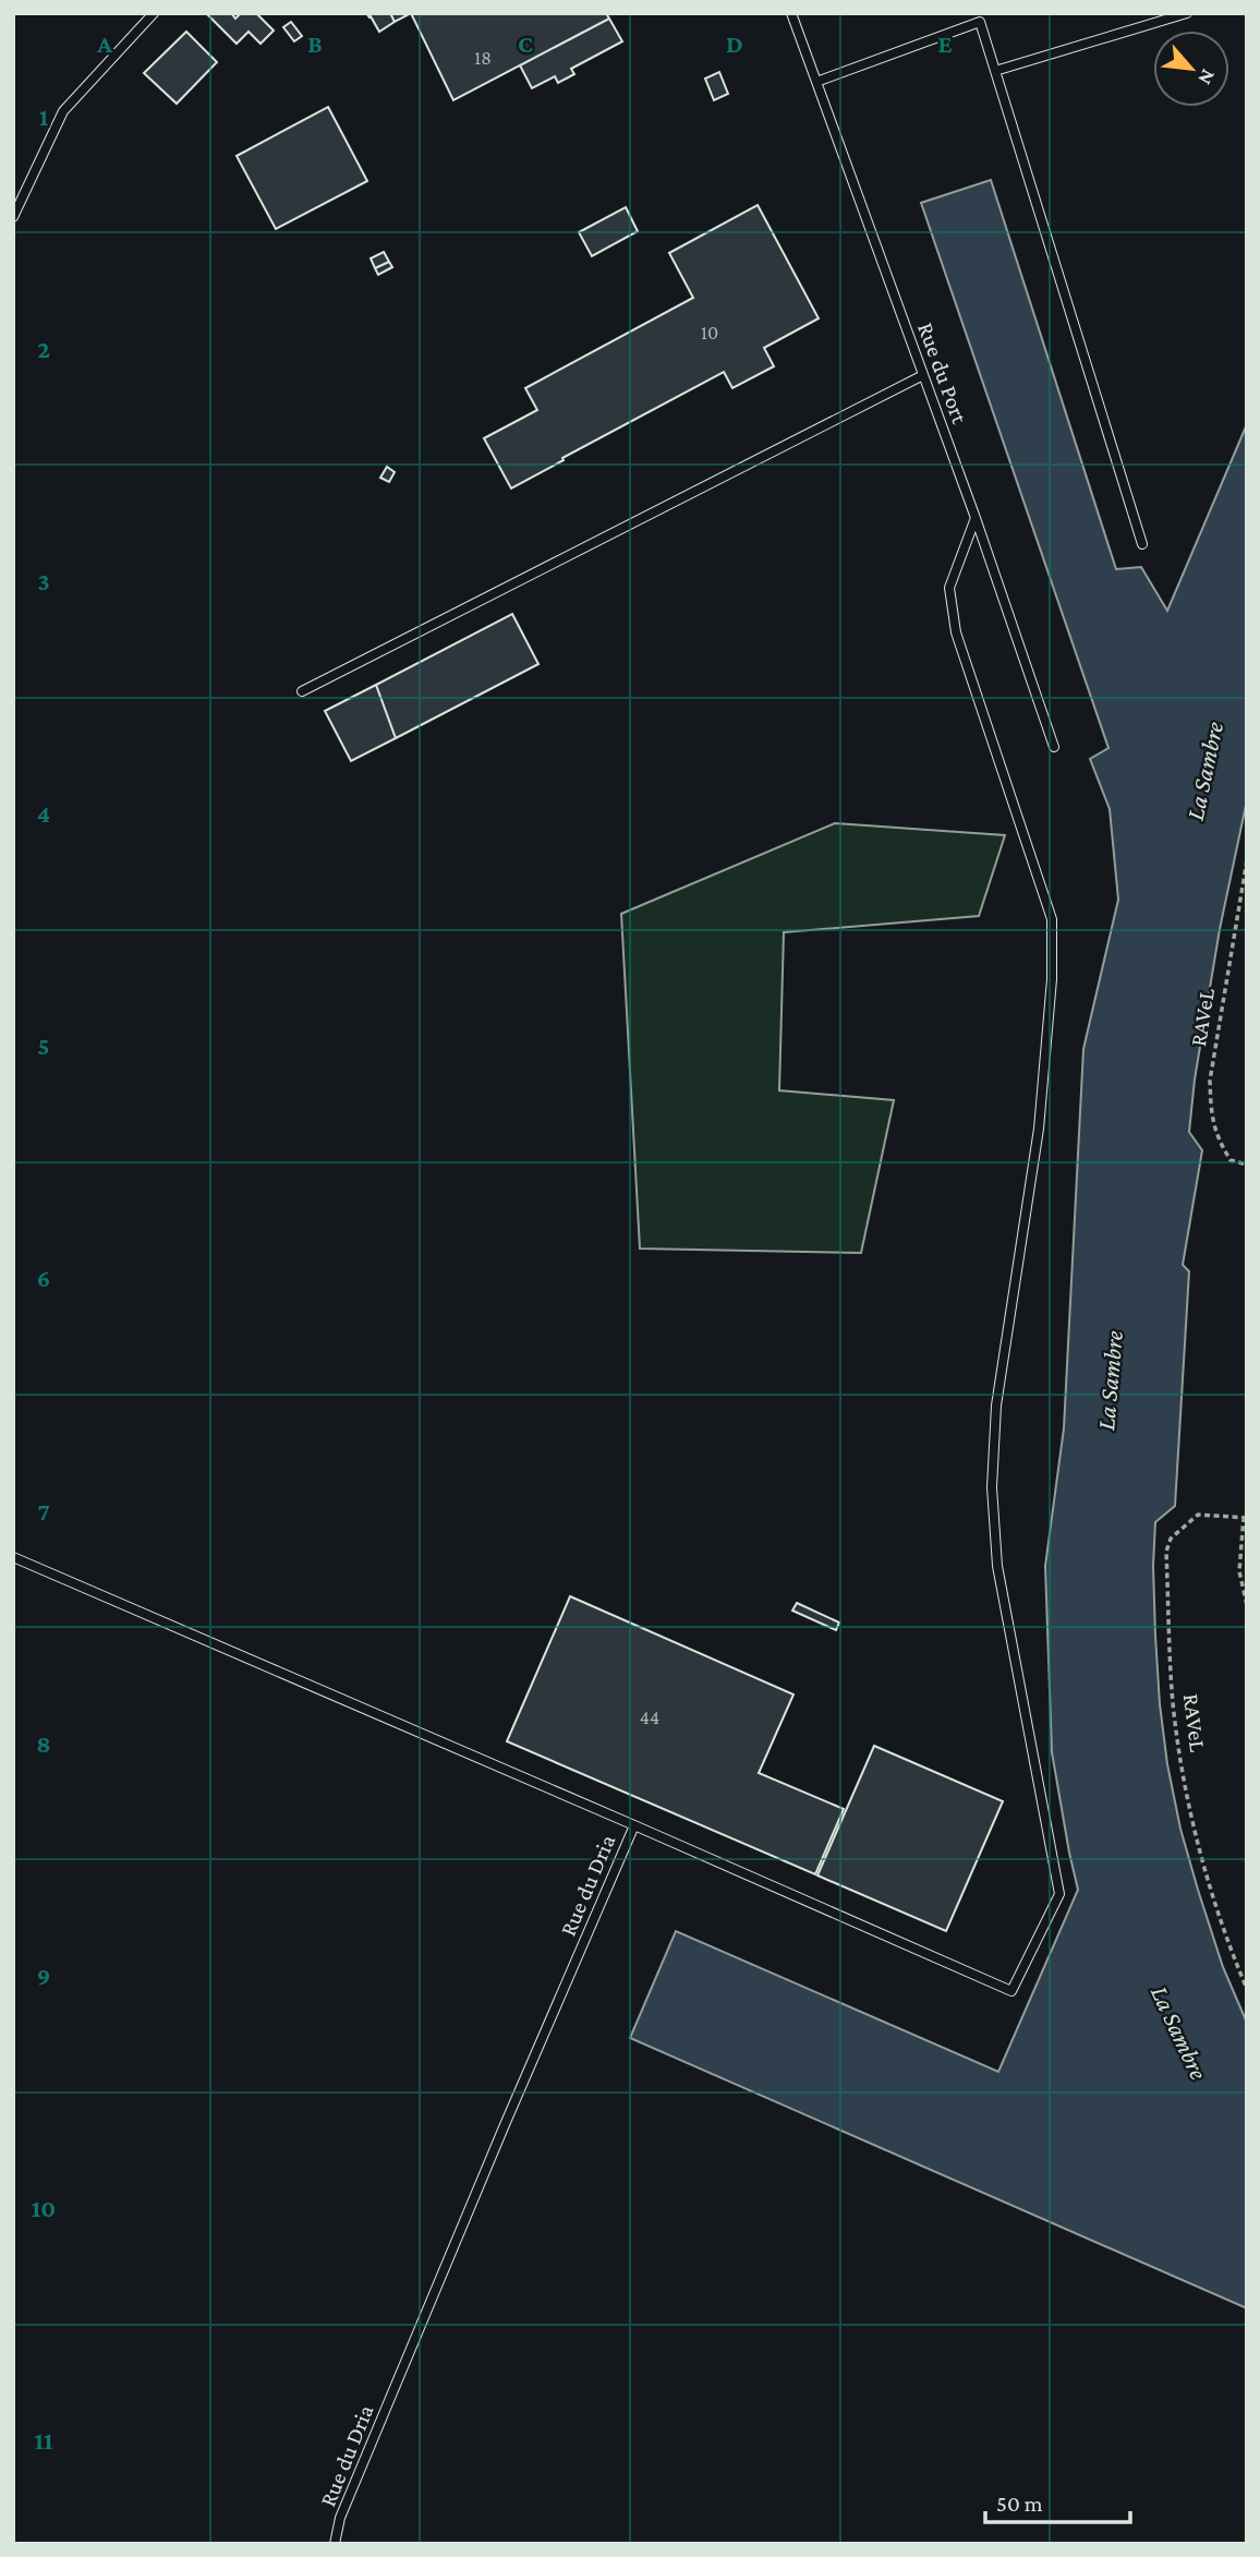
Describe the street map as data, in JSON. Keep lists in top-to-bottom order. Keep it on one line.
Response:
{"streets":{"lane":["Rue du Port","Rue du Dria"],"path":["RAVeL"]},"water":["La Sambre"],"house_numbers":["18","10","44"],"scale_bar":"50 m","north":"bottom right","grid":{"columns":["A","B","C","D","E"],"rows":["1","2","3","4","5","6","7","8","9","10","11"]}}
